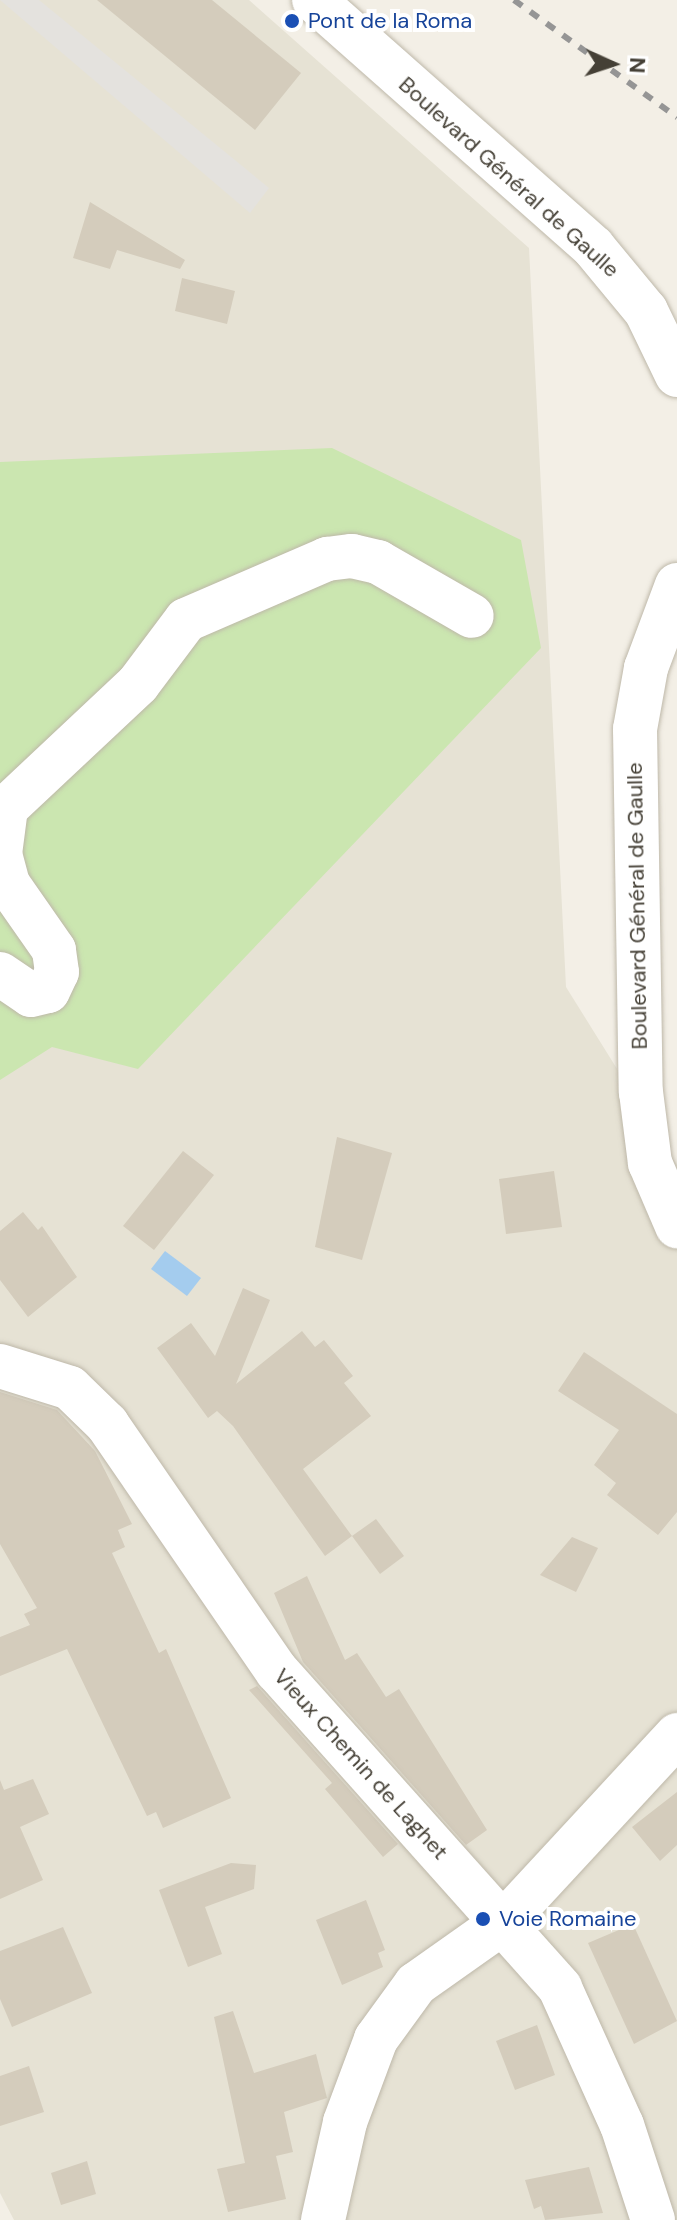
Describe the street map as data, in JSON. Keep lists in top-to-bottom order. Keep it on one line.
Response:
{"streets":{"street":["Boulevard Général de Gaulle","Vieux Chemin de Laghet"]},"places":["Pont de la Roma","Voie Romaine"],"north":"right"}
